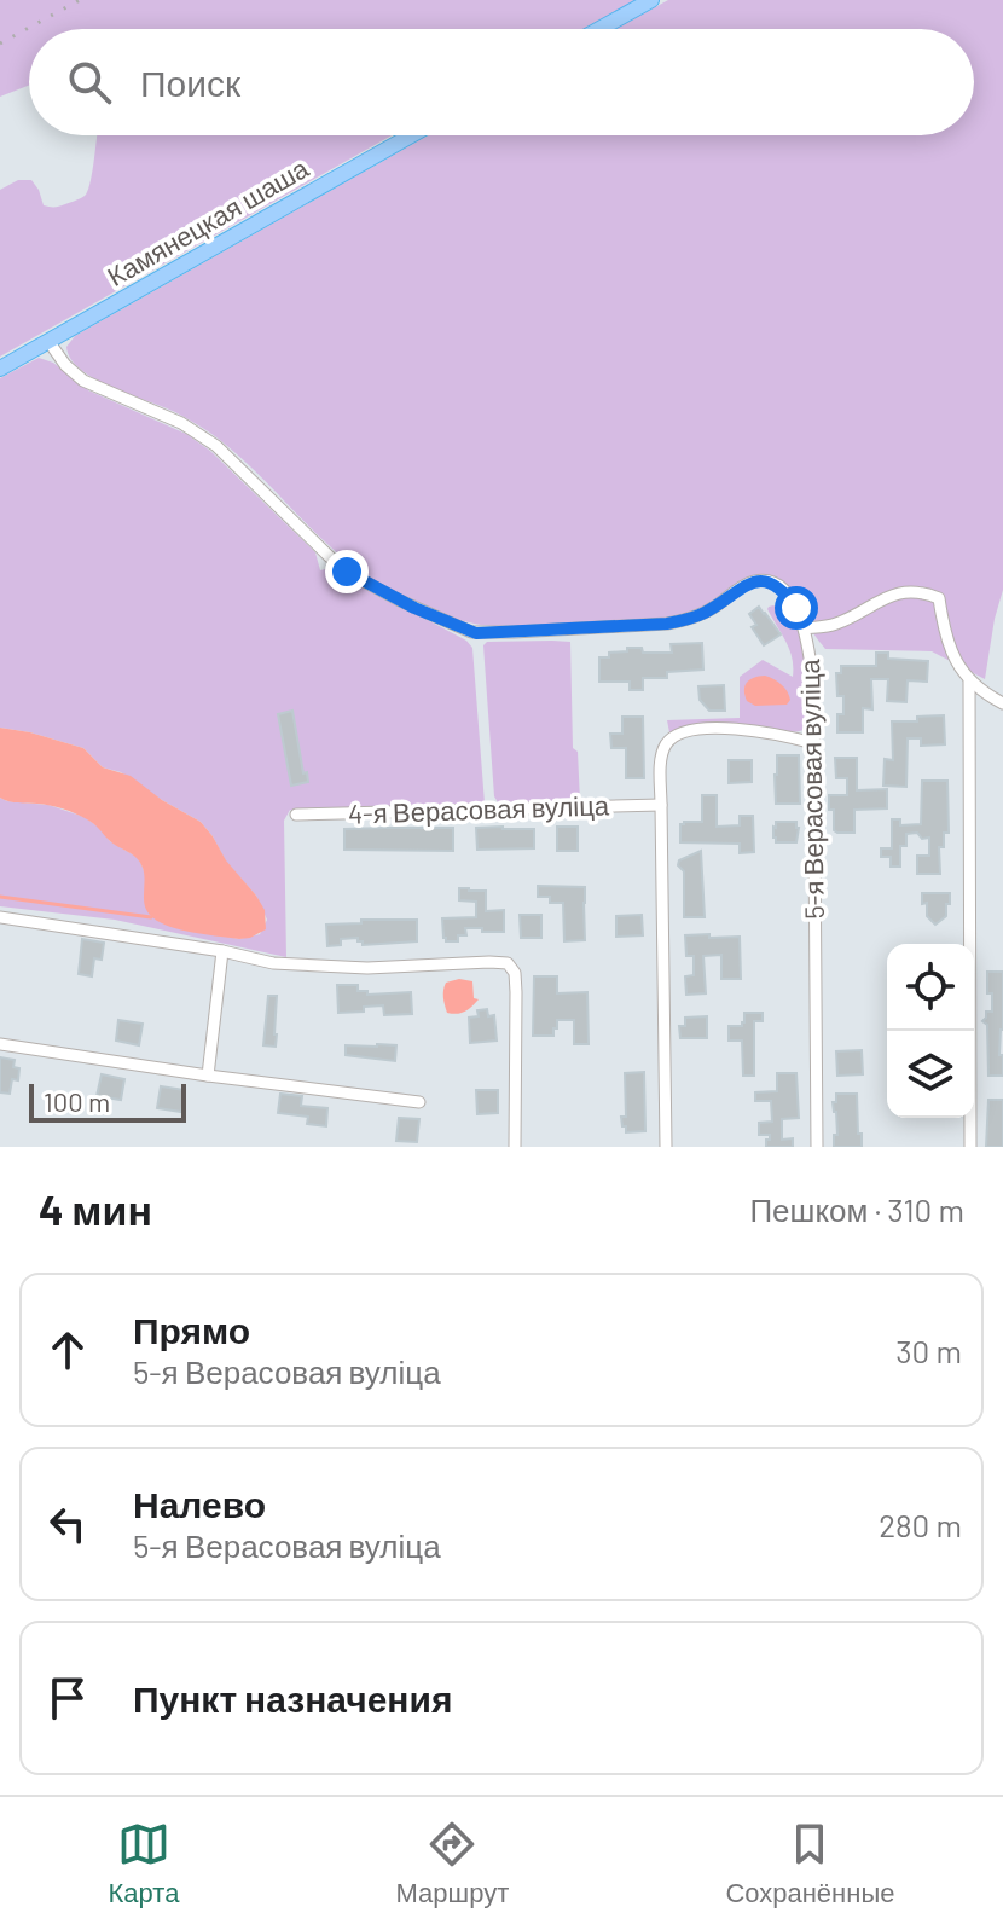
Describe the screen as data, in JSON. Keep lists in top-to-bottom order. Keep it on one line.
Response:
{"streets":{"main road":["Камянецкая шаша"],"street":["5-я Верасовая вуліца","4-я Верасовая вуліца"]},"crossings":[["Камянецкая шаша","5-я Верасовая вуліца"]],"scale_bar":"100 m","page":{"search":"Поиск","scale":"100 m","heading":["4 мин","Пешком · 310 m"],"list":[["Прямо","5-я Верасовая вуліца","30 m"],["Налево","5-я Верасовая вуліца","280 m"],"Пункт назначения"],"nav":["Карта","Маршрут","Сохранённые"]}}
